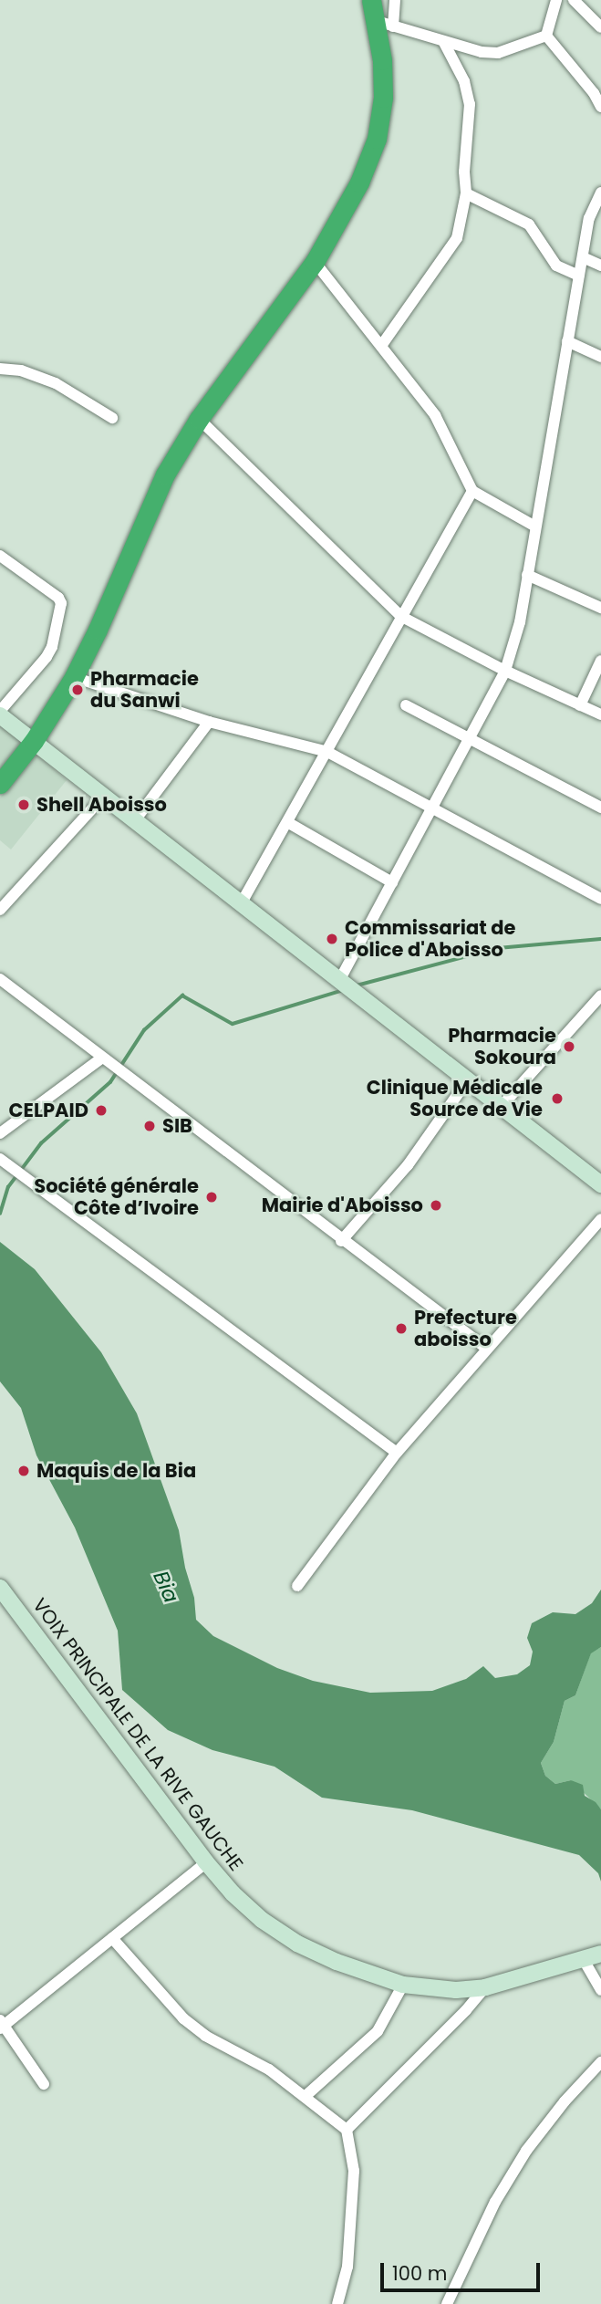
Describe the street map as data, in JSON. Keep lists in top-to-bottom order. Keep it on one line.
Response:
{"streets":{"street":["VOIX PRINCIPALE DE LA RIVE GAUCHE"]},"water":["Bia"],"places":["Pharmacie du Sanwi","Shell Aboisso","Commissariat de Police d'Aboisso","Pharmacie Sokoura","Clinique Médicale Source de Vie","CELPAID","SIB","Société générale Côte d’Ivoire","Mairie d'Aboisso","Prefecture aboisso","Maquis de la Bia"],"scale_bar":"100 m"}
